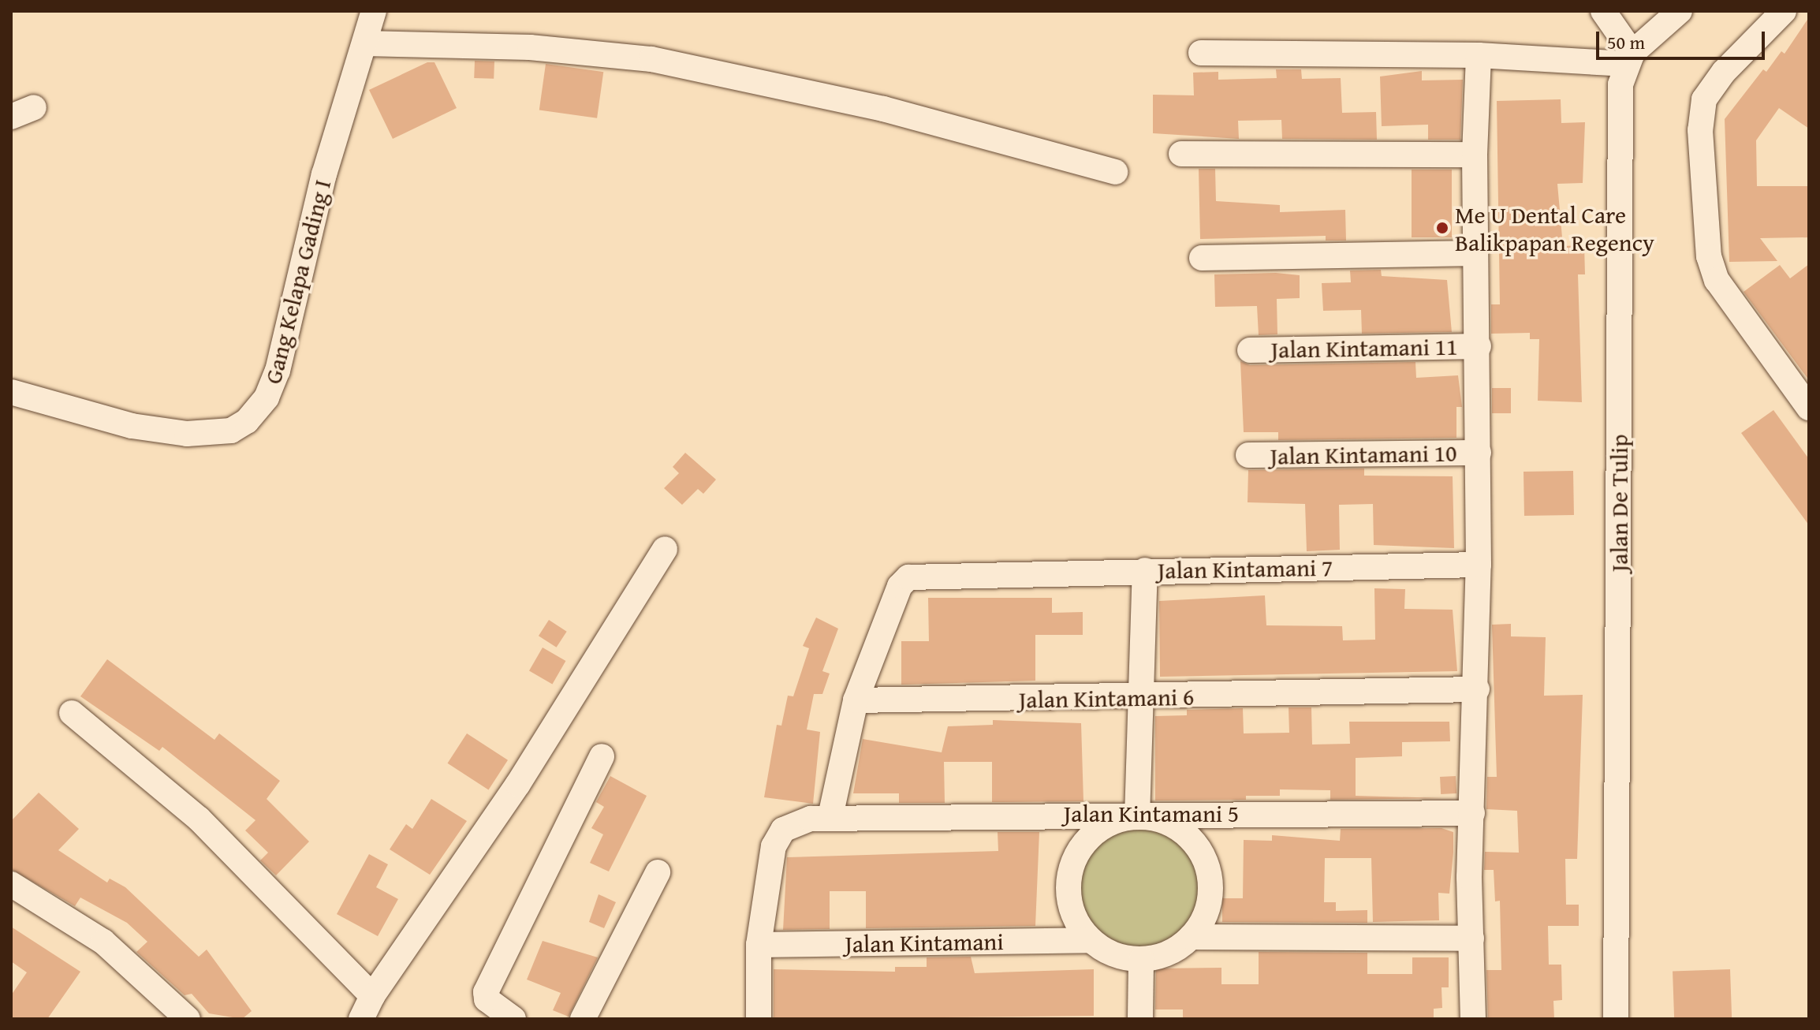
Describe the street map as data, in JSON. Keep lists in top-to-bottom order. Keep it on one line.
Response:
{"streets":{"street":["Gang Kelapa Gading I","Jalan Kintamani 11","Jalan Kintamani 10","Jalan De Tulip","Jalan Kintamani 7","Jalan Kintamani 6","Jalan Kintamani 5","Jalan Kintamani"]},"crossings":[["Jalan Kintamani 7","Jalan Kintamani 6"],["Jalan Kintamani 7","Jalan Kintamani 5"],["Jalan Kintamani 7","Jalan Kintamani"],["Jalan Kintamani 5","Jalan Kintamani"]],"places":["Me U Dental Care Balikpapan Regency"],"scale_bar":"50 m"}
